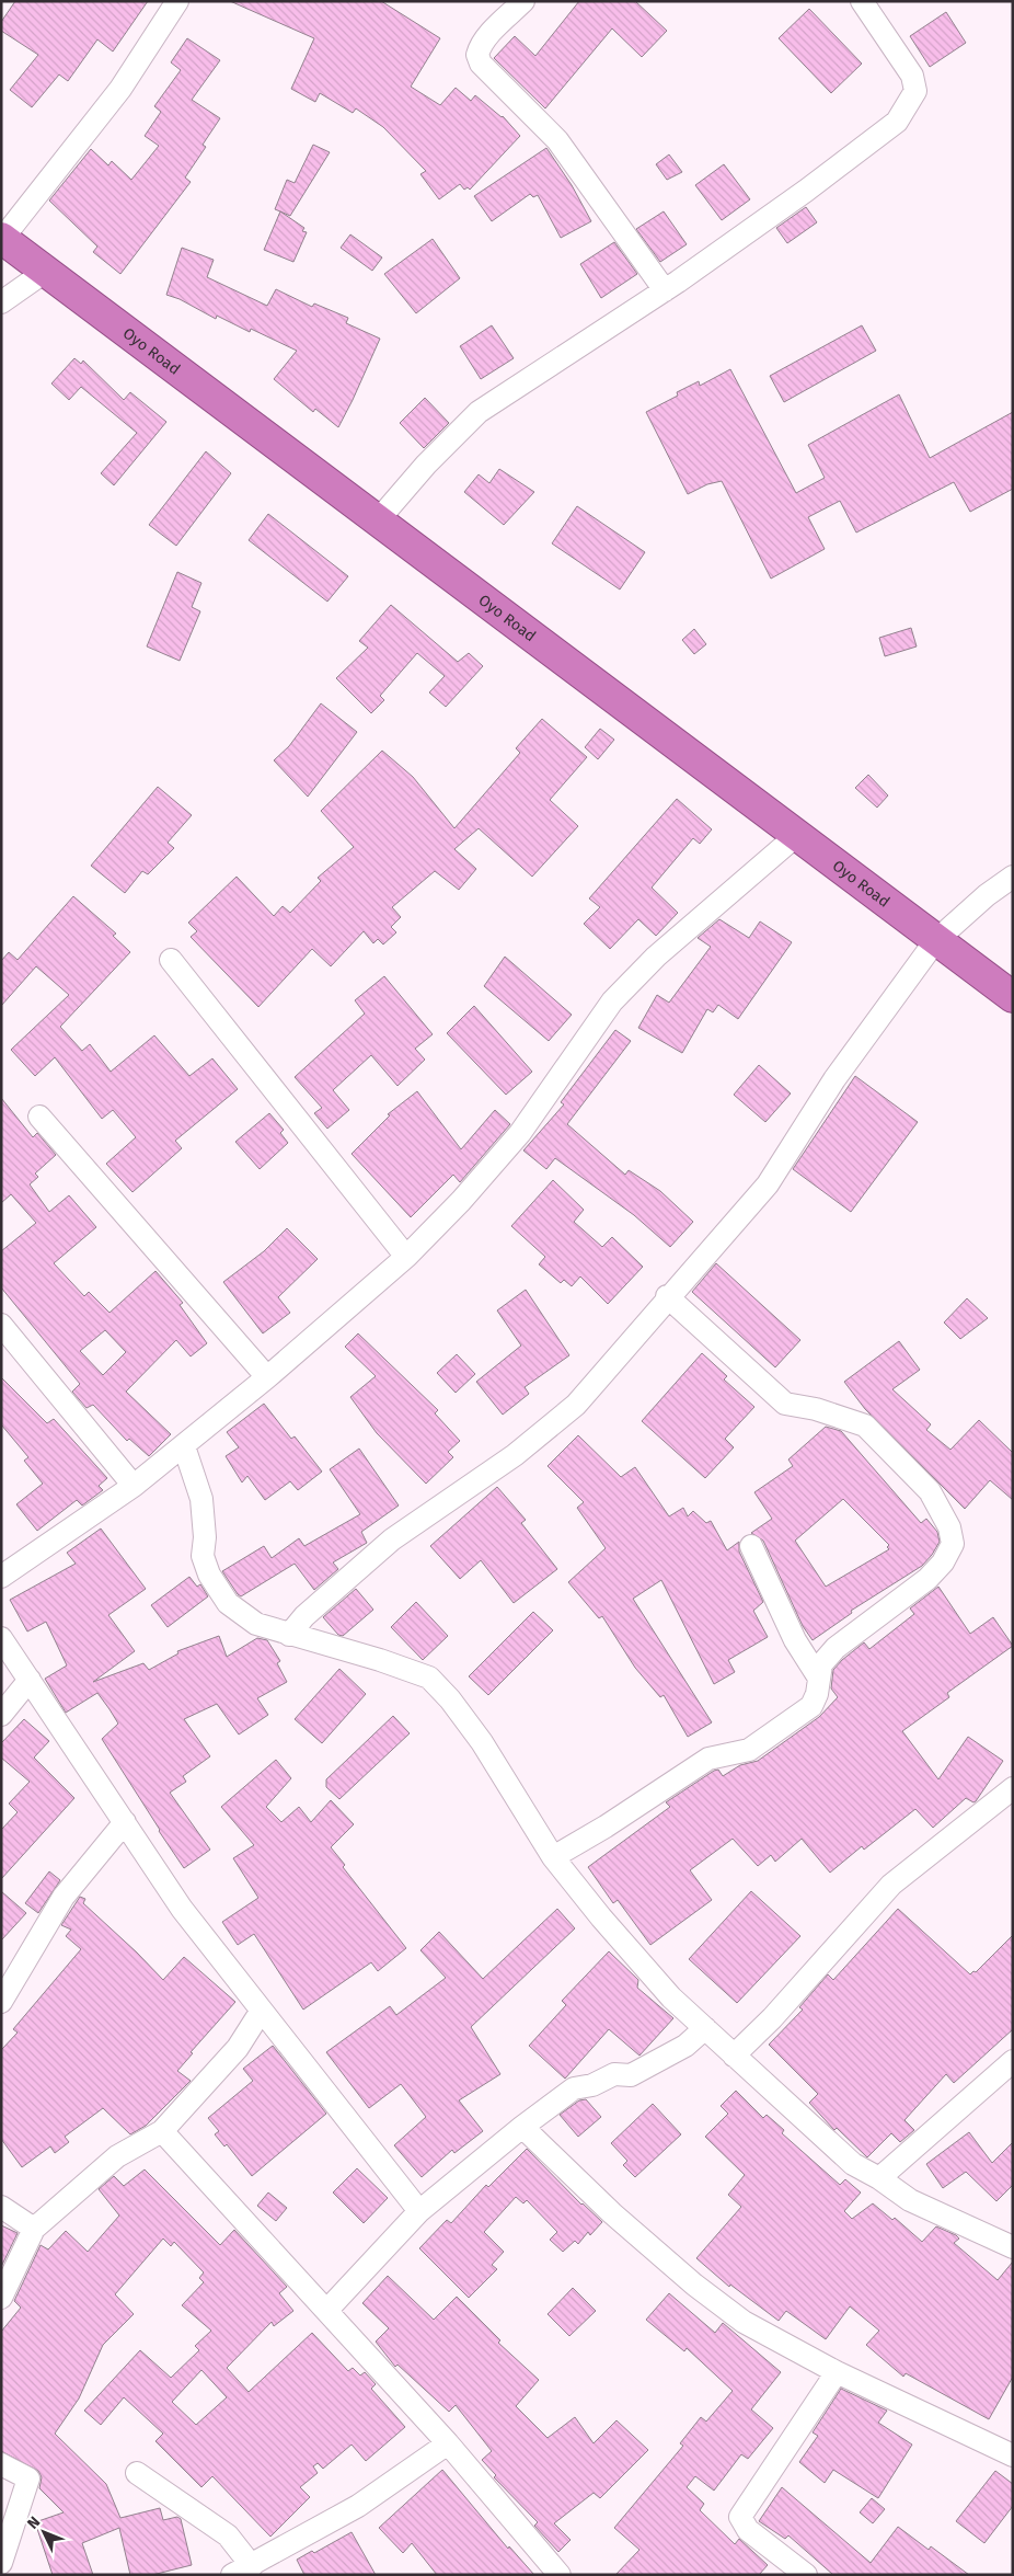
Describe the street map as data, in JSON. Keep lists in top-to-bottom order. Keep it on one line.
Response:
{"streets":{"highway":["Oyo Road"]},"north":"top left"}
